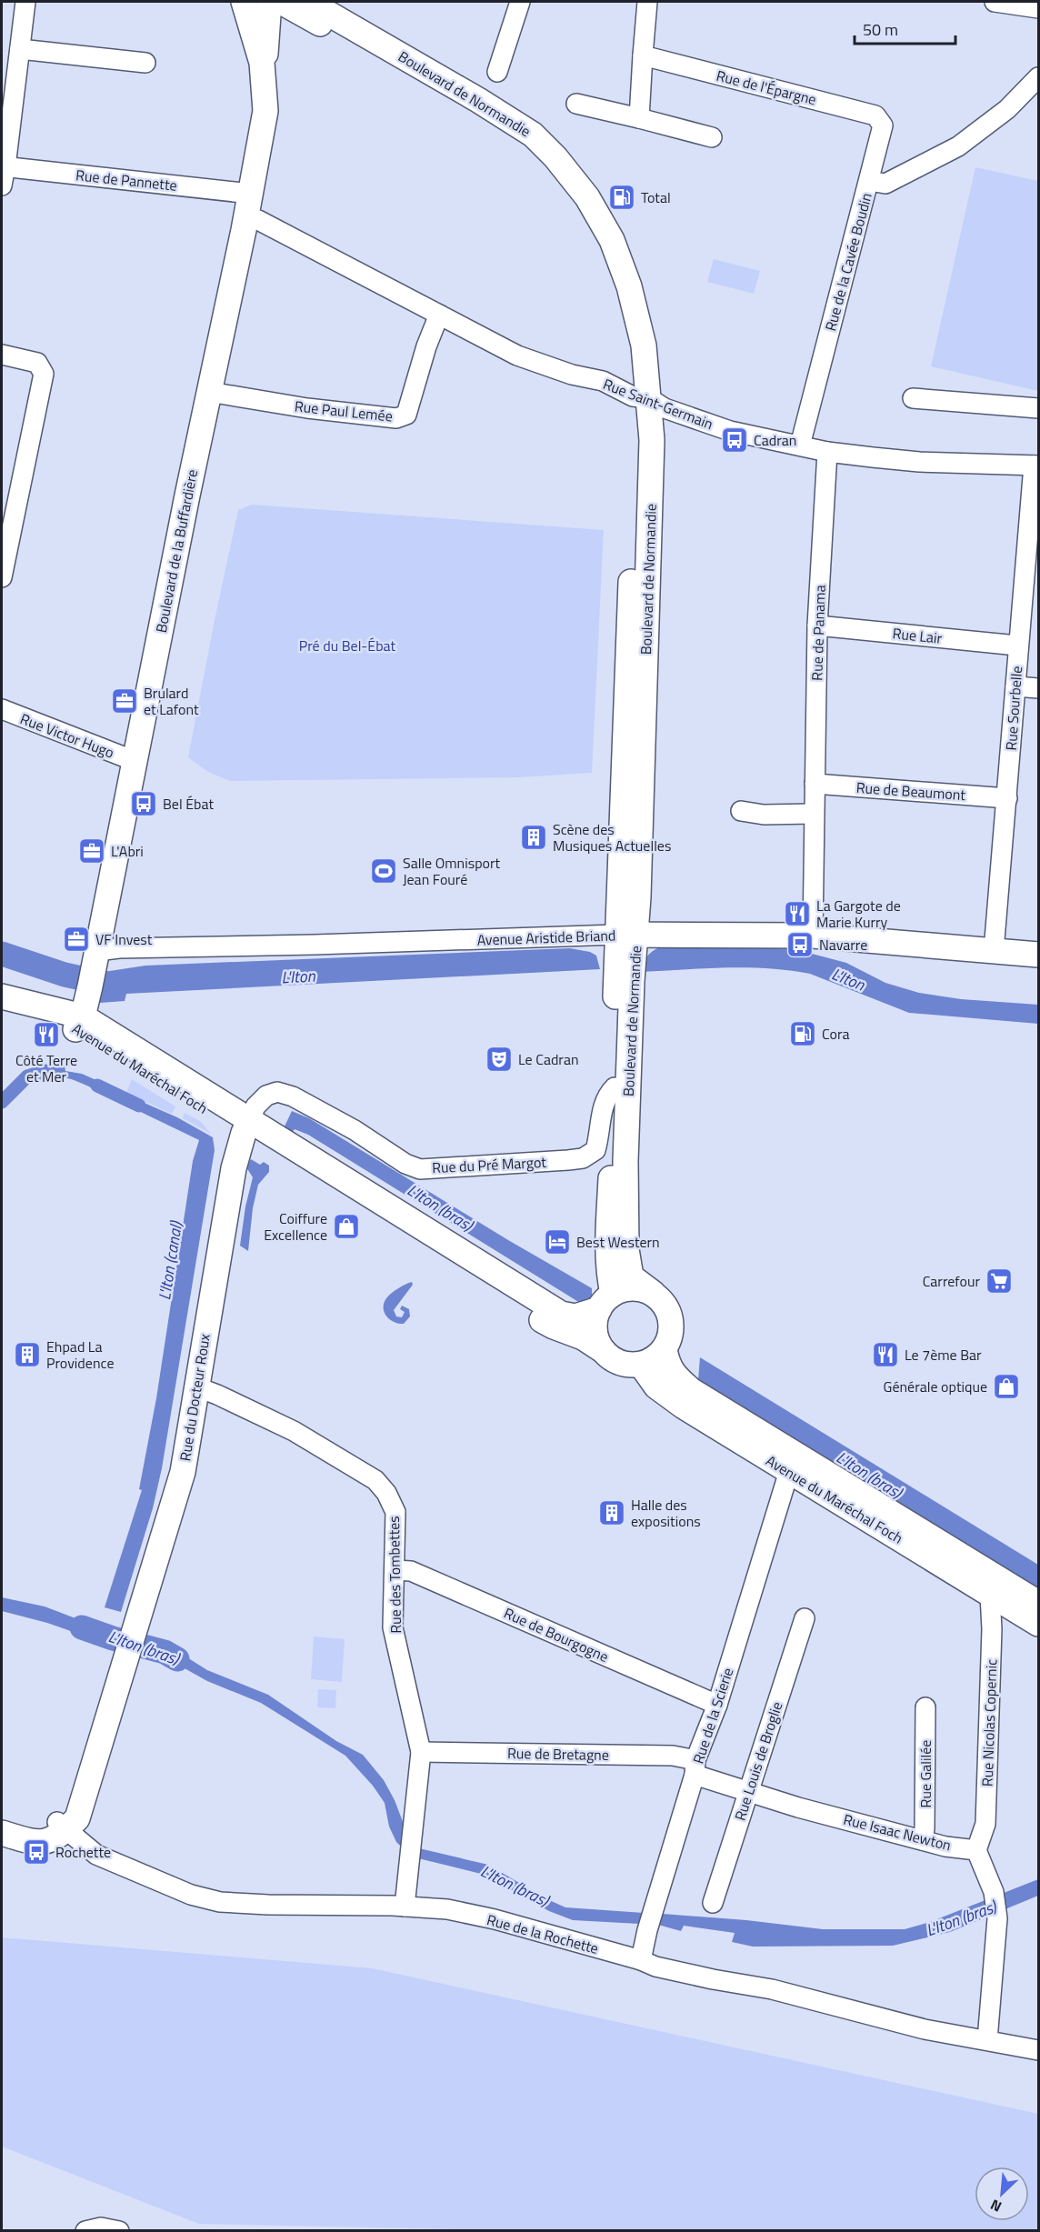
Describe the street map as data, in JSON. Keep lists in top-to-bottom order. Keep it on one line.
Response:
{"streets":{"main road":["Boulevard de Normandie","Boulevard de la Buffardière","Avenue Aristide Briand","Avenue du Maréchal Foch","Rue du Docteur Roux"],"street":["Rue de l'Épargne","Rue de Pannette","Rue de la Cavée Boudin","Rue Saint-Germain","Rue Paul Lemée","Rue de Panama","Rue Lair","Rue Sourbelle","Rue Victor Hugo","Rue de Beaumont","Rue du Pré Margot","Rue des Tombettes","Rue de Bourgogne","Rue de la Scierie","Rue Nicolas Copernic","Rue de Bretagne","Rue Louis de Broglie","Rue Galilée","Rue Isaac Newton","Rue de la Rochette"]},"crossings":[["Rue de l'Épargne","Rue de la Cavée Boudin"],["Boulevard de Normandie","Rue Saint-Germain"],["Boulevard de Normandie","Avenue Aristide Briand"],["Boulevard de Normandie","Avenue du Maréchal Foch"],["Boulevard de Normandie","Rue du Pré Margot"],["Rue de Pannette","Boulevard de la Buffardière"],["Rue de la Cavée Boudin","Rue Saint-Germain"],["Rue Saint-Germain","Rue Paul Lemée"],["Rue Saint-Germain","Boulevard de la Buffardière"],["Rue Saint-Germain","Rue de Panama"],["Rue Saint-Germain","Rue Sourbelle"],["Rue Paul Lemée","Boulevard de la Buffardière"],["Boulevard de la Buffardière","Rue Victor Hugo"],["Boulevard de la Buffardière","Avenue Aristide Briand"],["Boulevard de la Buffardière","Avenue du Maréchal Foch"],["Rue de Panama","Rue Lair"],["Rue de Panama","Rue de Beaumont"],["Rue de Panama","Avenue Aristide Briand"],["Rue Lair","Rue Sourbelle"],["Rue Sourbelle","Rue de Beaumont"],["Rue Sourbelle","Avenue Aristide Briand"],["Avenue du Maréchal Foch","Rue du Pré Margot"],["Avenue du Maréchal Foch","Rue du Docteur Roux"],["Avenue du Maréchal Foch","Rue de la Scierie"],["Avenue du Maréchal Foch","Rue Nicolas Copernic"],["Rue du Pré Margot","Rue du Docteur Roux"],["Rue du Docteur Roux","Rue des Tombettes"],["Rue du Docteur Roux","Rue de la Rochette"],["Rue des Tombettes","Rue de Bourgogne"],["Rue des Tombettes","Rue de Bretagne"],["Rue des Tombettes","Rue de la Rochette"],["Rue de Bourgogne","Rue de la Scierie"],["Rue de la Scierie","Rue de Bretagne"],["Rue de la Scierie","Rue Isaac Newton"],["Rue de la Scierie","Rue de la Rochette"],["Rue Nicolas Copernic","Rue Isaac Newton"],["Rue de Bretagne","Rue Isaac Newton"],["Rue Louis de Broglie","Rue Isaac Newton"],["Rue Galilée","Rue Isaac Newton"]],"water":["L'Iton","L'Iton (bras)","L'Iton (canal)"],"parks":["Pré du Bel-Ébat"],"places":{"fuel station":["Total","Cora"],"bus stop":["Cadran","Bel Ébat","Navarre","Rochette"],"office":["Brulard et Lafont","L'Abri","VF Invest"],"building":["Scène des Musiques Actuelles","Ehpad La Providence","Halle des expositions"],"sports":["Salle Omnisport Jean Fouré"],"restaurant":["La Gargote de Marie Kurry","Côté Terre et Mer","Le 7ème Bar"],"theatre":["Le Cadran"],"shop":["Coiffure Excellence","Générale optique"],"hotel":["Best Western"],"supermarket":["Carrefour"]},"scale_bar":"50 m","north":"bottom left"}
